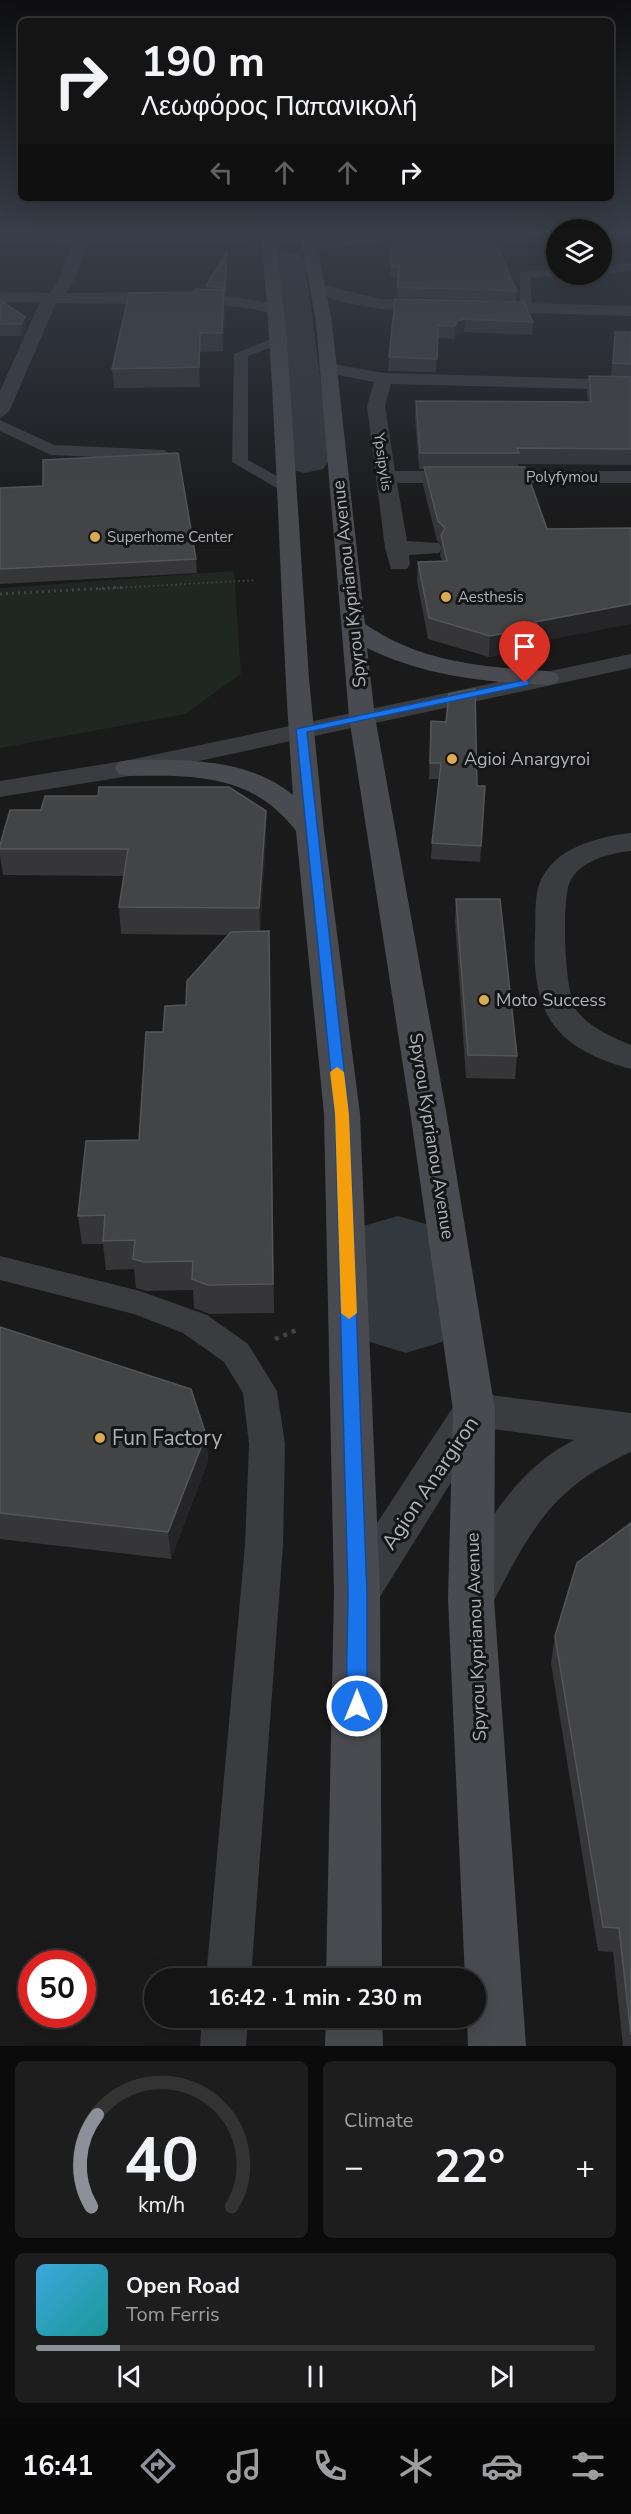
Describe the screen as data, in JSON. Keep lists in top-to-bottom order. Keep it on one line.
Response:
{"streets":{"main road":["Spyrou Kyprianou Avenue"],"street":["Ypsipylis","Polyfymou","Agion Anargiron"]},"crossings":[["Ypsipylis","Polyfymou"],["Spyrou Kyprianou Avenue","Agion Anargiron"]],"places":["Superhome Center","Aesthesis","Agioi Anargyroi","Moto Success","Fun Factory"],"page":{"turn":["190 m","Λεωφόρος Παπανικολή"],"limit":"50","trip":"16:42 · 1 min · 230 m","tile":"Climate","heat":["−","22°","+"],"song":["Open Road","Tom Ferris"],"tabs":"16:41","gauge":["40","km/h"]}}
